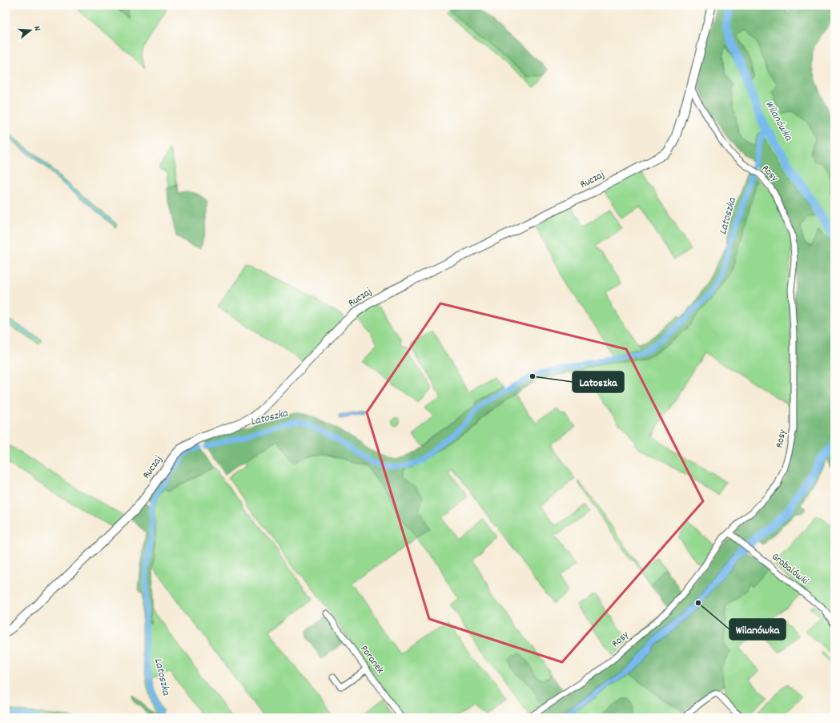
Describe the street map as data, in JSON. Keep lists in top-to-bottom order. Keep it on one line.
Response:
{"streets":{"street":["Rosy","Ruczaj","Grabalówki","Poranek"]},"crossings":[["Rosy","Ruczaj"],["Rosy","Grabalówki"]],"water":["Wilanówka","Latoszka"],"places":["Latoszka","Wilanówka"],"north":"right"}
